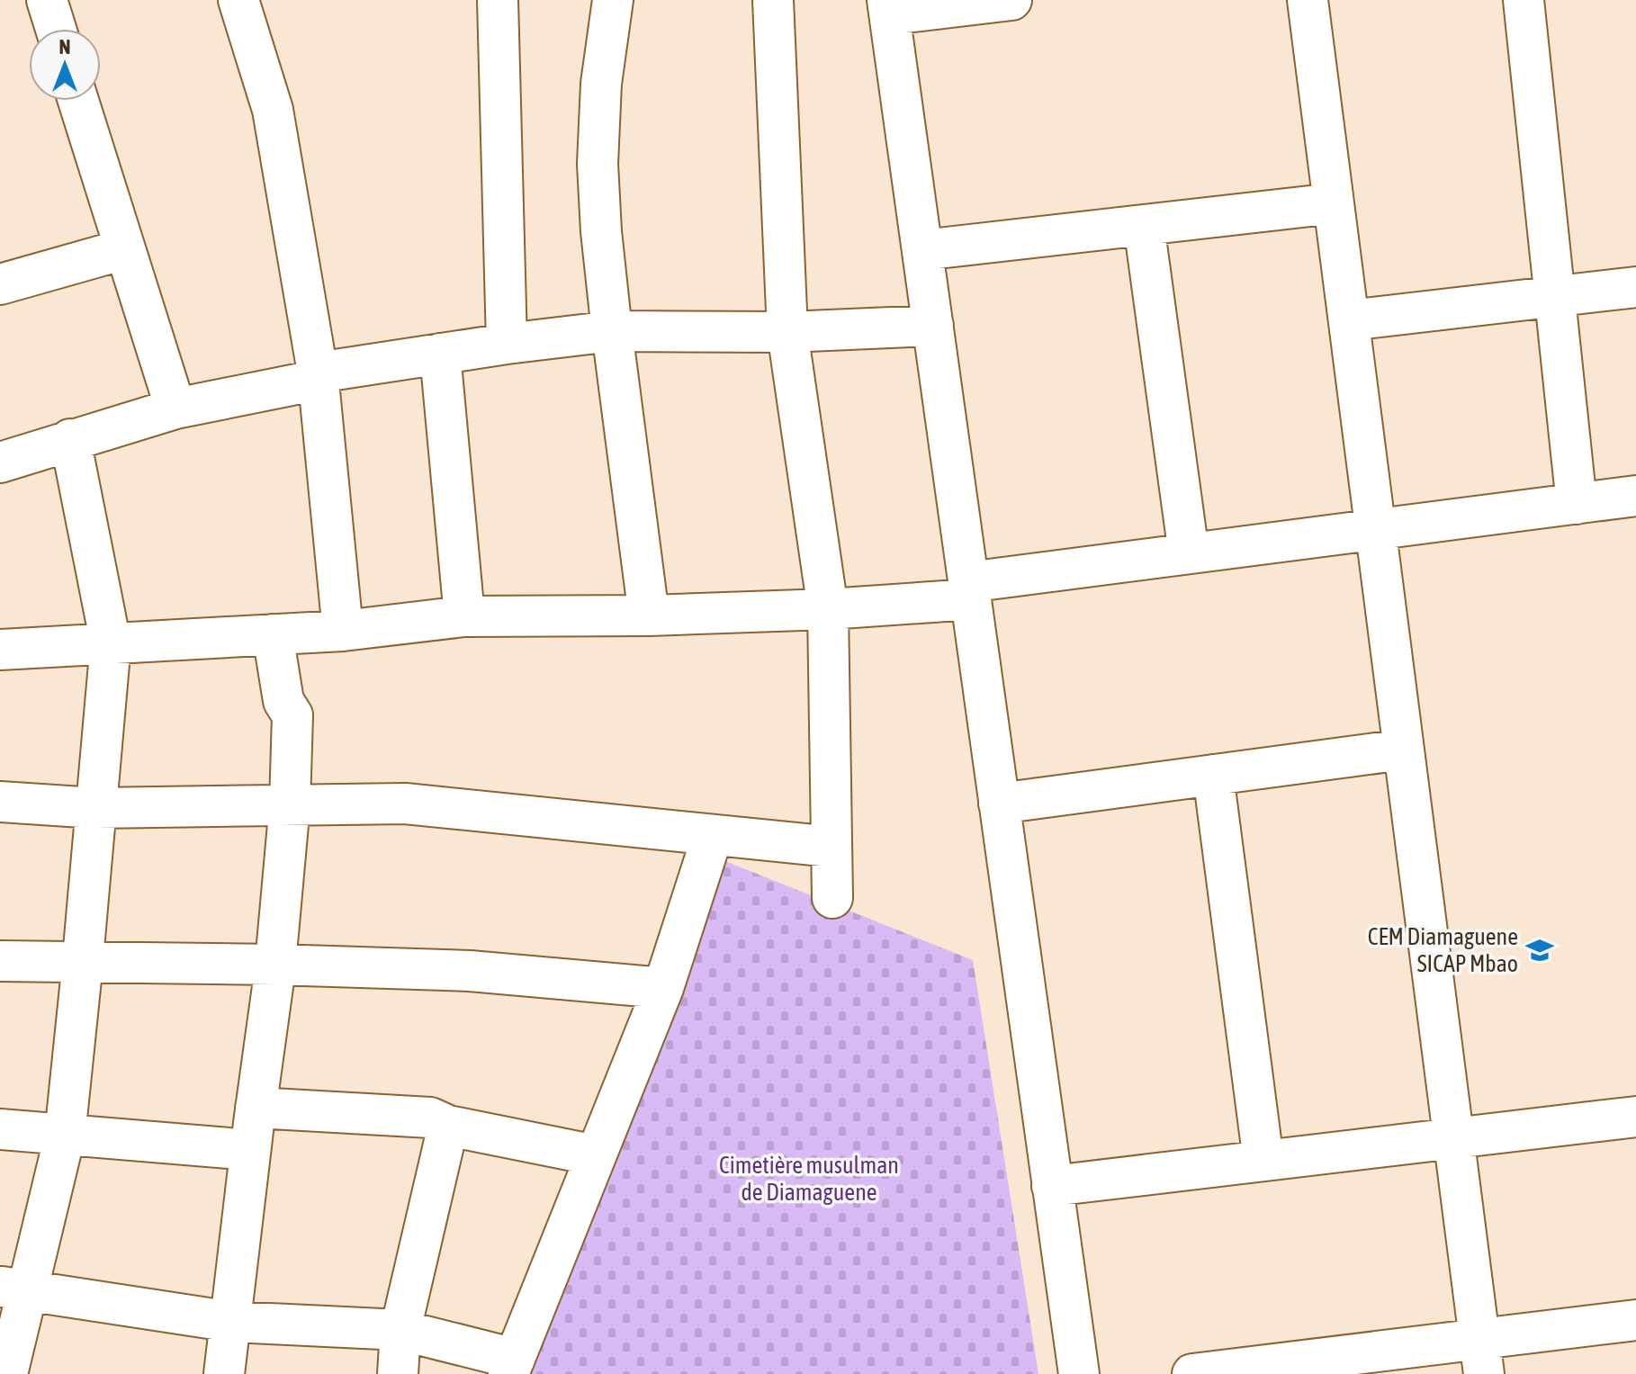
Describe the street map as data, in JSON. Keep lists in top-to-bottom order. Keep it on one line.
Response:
{"parks":["Cimetière musulman de Diamaguene"],"places":{"school or university":["CEM Diamaguene SICAP Mbao"]},"north":"top"}
